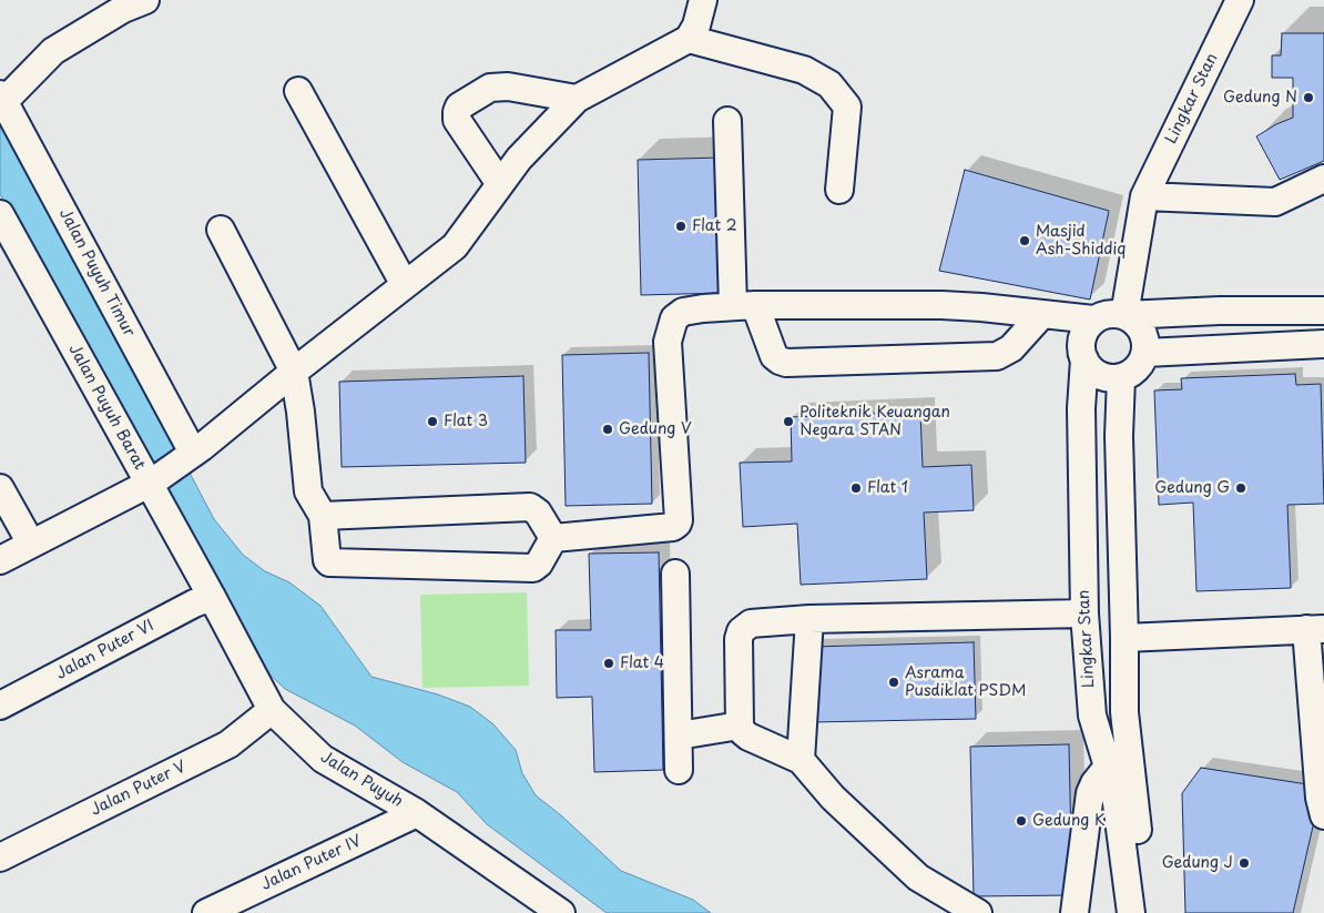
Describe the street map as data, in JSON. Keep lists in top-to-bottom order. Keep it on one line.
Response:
{"streets":{"street":["Lingkar Stan","Jalan Puyuh Timur","Jalan Puyuh Barat","Jalan Puter VI","Jalan Puyuh","Jalan Puter V","Jalan Puter IV"]},"crossings":[["Jalan Puyuh Barat","Jalan Puyuh"],["Jalan Puter VI","Jalan Puyuh"],["Jalan Puyuh","Jalan Puter V"],["Jalan Puyuh","Jalan Puter IV"]],"places":["Gedung N","Flat 2","Masjid Ash-Shiddiq","Flat 3","Politeknik Keuangan Negara STAN","Gedung V","Flat 1","Gedung G","Flat 4","Asrama Pusdiklat PSDM","Gedung K","Gedung J"]}
